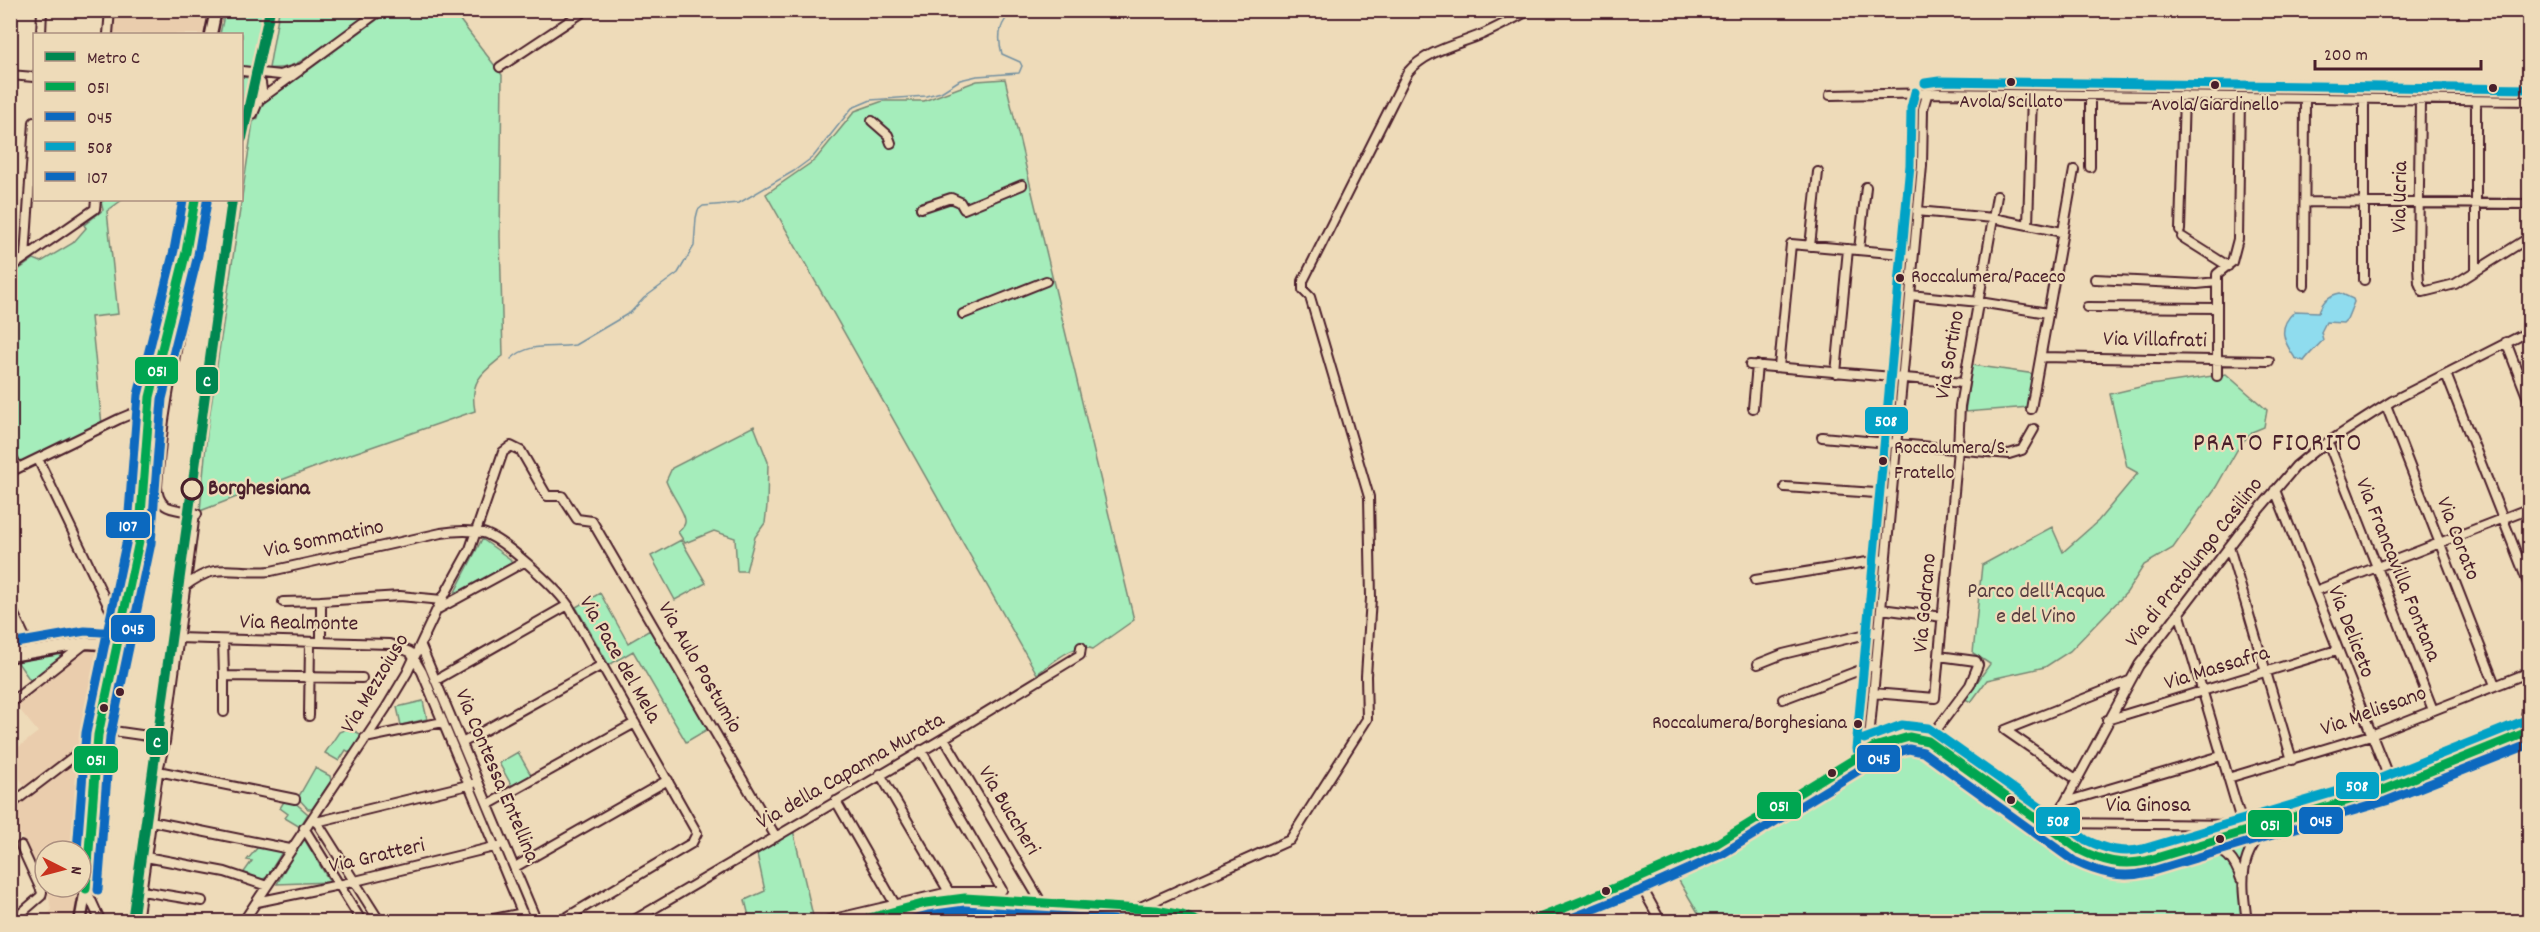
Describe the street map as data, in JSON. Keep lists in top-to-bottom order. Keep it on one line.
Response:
{"streets":{"street":["Via Ucria","Via Villafrati","Via Sortino","Via Corato","Via Sommatino","Via di Pratolungo Casilino","Via Francavilla Fontana","Via Godrano","Via Realmonte","Via Deliceto","Via Pace del Mela","Via Aulo Postumio","Via Massafra","Via Mezzoiuso","Via Melissano","Via della Capanna Murata","Via Contessa Entellina","Via Ginosa","Via Buccheri","Via Gratteri"]},"crossings":[["Via Sortino","Via Godrano"],["Via Corato","Via di Pratolungo Casilino"],["Via Corato","Via Melissano"],["Via Sommatino","Via Pace del Mela"],["Via Sommatino","Via Mezzoiuso"],["Via di Pratolungo Casilino","Via Francavilla Fontana"],["Via di Pratolungo Casilino","Via Deliceto"],["Via di Pratolungo Casilino","Via Massafra"],["Via di Pratolungo Casilino","Via Ginosa"],["Via Francavilla Fontana","Via Melissano"],["Via Realmonte","Via Mezzoiuso"],["Via Realmonte","Via Contessa Entellina"],["Via Deliceto","Via Massafra"],["Via Deliceto","Via Melissano"],["Via Pace del Mela","Via Mezzoiuso"],["Via Aulo Postumio","Via Mezzoiuso"],["Via Aulo Postumio","Via della Capanna Murata"],["Via Mezzoiuso","Via Contessa Entellina"],["Via Mezzoiuso","Via Gratteri"],["Via della Capanna Murata","Via Buccheri"],["Via Contessa Entellina","Via Gratteri"]],"districts":["PRATO FIORITO"],"parks":["Parco dell'Acqua e del Vino"],"places":["Avola/Scillato","Avola/Giardinello","Roccalumera/Paceco","Roccalumera/S. Fratello","Borghesiana","Roccalumera/Borghesiana"],"lines":["metro line C","transit line 508","transit line 051","transit line 107","transit line 045"],"legend":["Metro C","051","045","508","107"],"scale_bar":"200 m","north":"right"}
